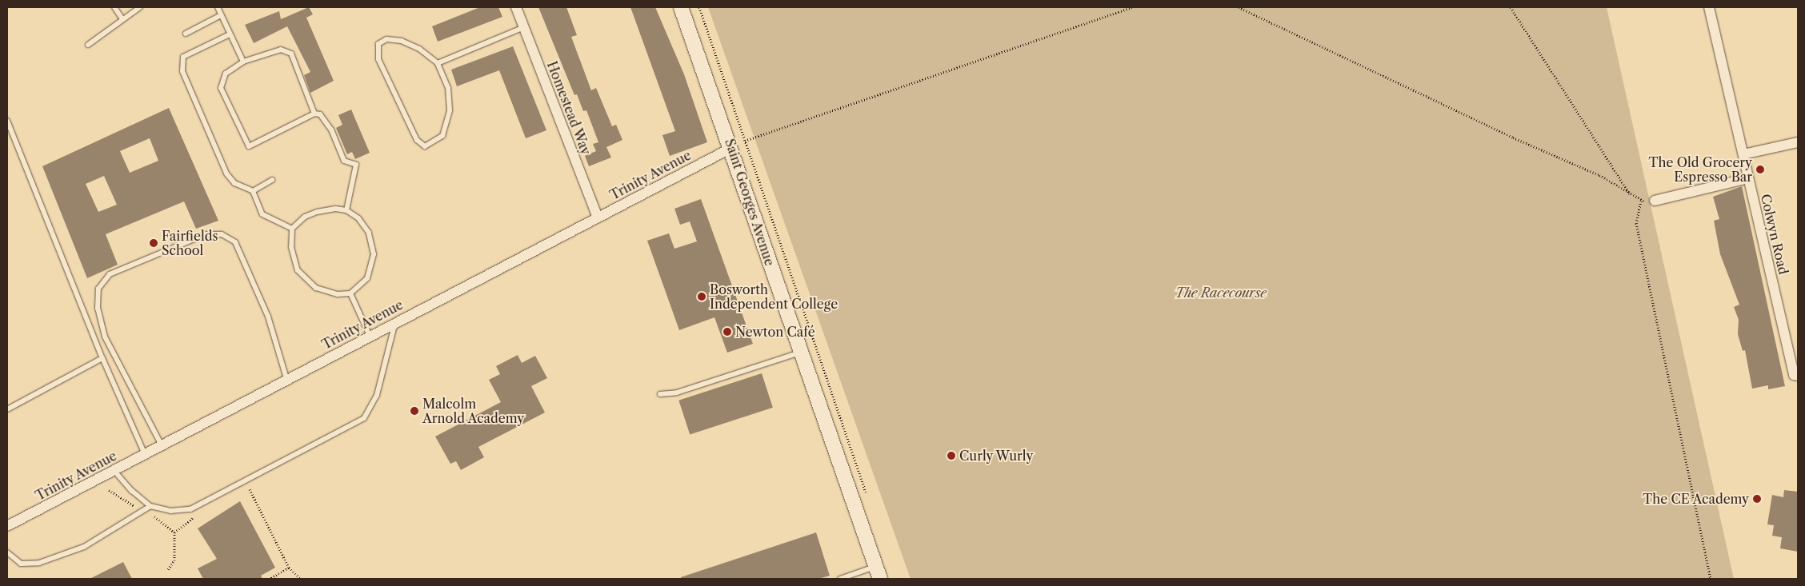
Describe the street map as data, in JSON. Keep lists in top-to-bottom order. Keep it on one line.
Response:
{"streets":{"street":["Homestead Way","Trinity Avenue","Saint Georges Avenue","Colwyn Road"]},"crossings":[["Homestead Way","Trinity Avenue"],["Trinity Avenue","Saint Georges Avenue"]],"parks":["The Racecourse"],"places":["The Old Grocery Espresso Bar","Fairfields School","Bosworth Independent College","Newton Café","Malcolm Arnold Academy","Curly Wurly","The CE Academy"]}
